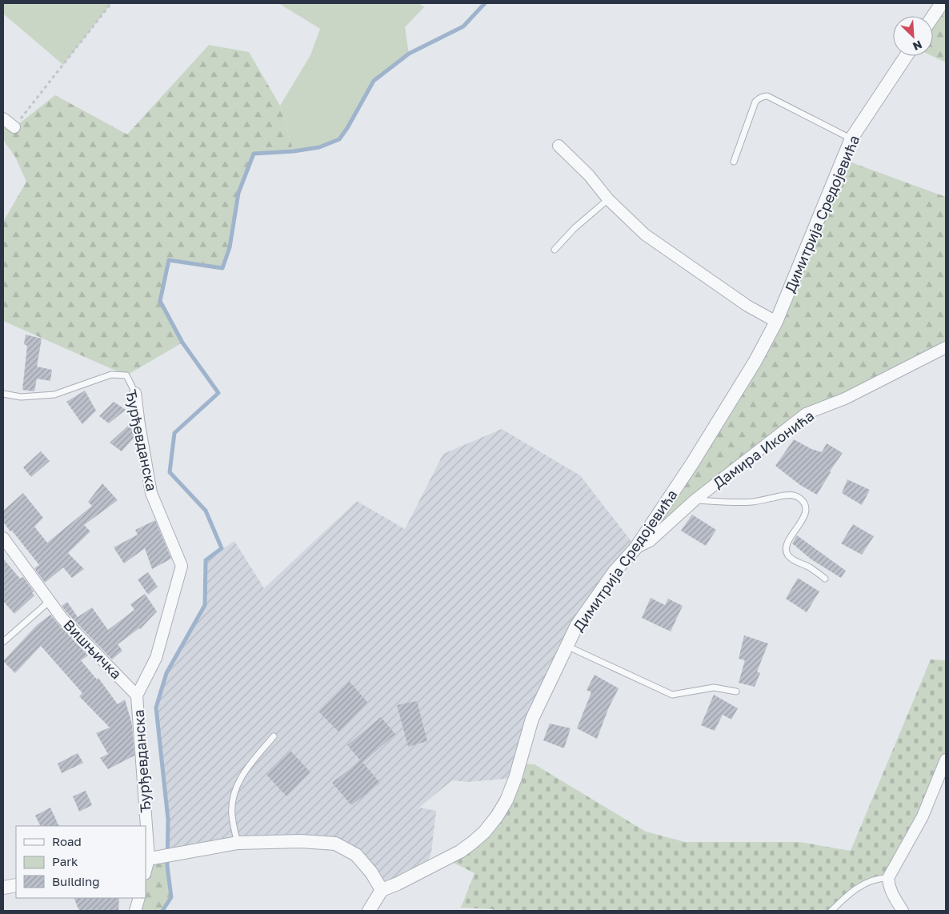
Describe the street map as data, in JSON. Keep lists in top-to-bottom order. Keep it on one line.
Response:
{"streets":{"street":["Димитрија Средојевића","Ђурђевданска","Дамира Иконића","Вишњичка"]},"crossings":[["Димитрија Средојевића","Дамира Иконића"],["Ђурђевданска","Вишњичка"]],"legend":["Road","Park","Building"],"north":"bottom right"}
